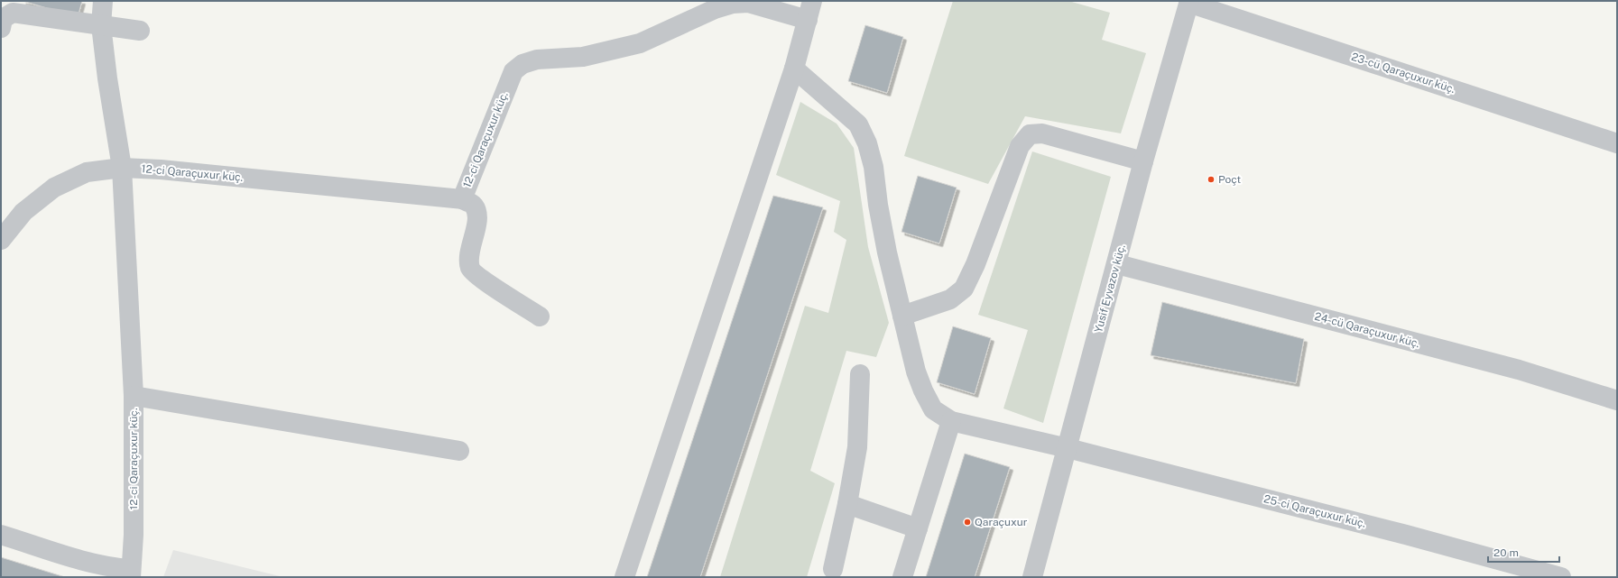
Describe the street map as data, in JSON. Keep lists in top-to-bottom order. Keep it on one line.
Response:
{"streets":{"street":["23-cü Qaraçuxur küç.","12-ci Qaraçuxur küç.","Yusif Eyvazov küç.","24-cü Qaraçuxur küç.","25-ci Qaraçuxur küç."]},"crossings":[["23-cü Qaraçuxur küç.","Yusif Eyvazov küç."],["Yusif Eyvazov küç.","24-cü Qaraçuxur küç."],["Yusif Eyvazov küç.","25-ci Qaraçuxur küç."]],"places":["Poçt","Qaraçuxur"],"scale_bar":"20 m"}
